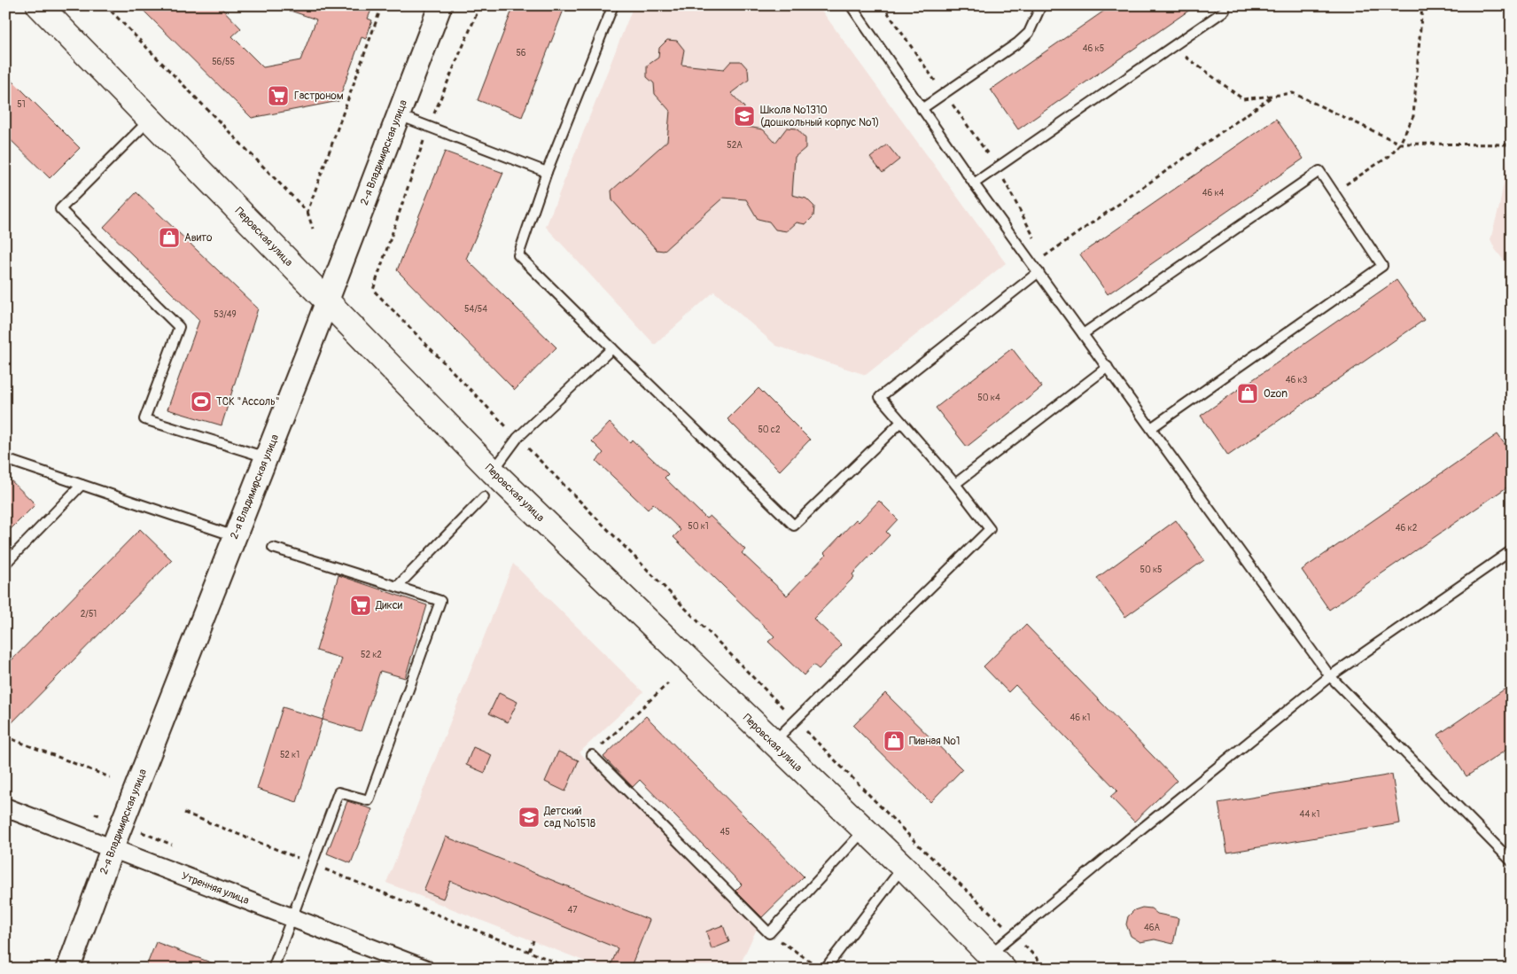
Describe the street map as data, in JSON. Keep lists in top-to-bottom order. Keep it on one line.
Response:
{"streets":{"main road":["Перовская улица"],"street":["2-я Владимирская улица","Утренняя улица"]},"crossings":[["2-я Владимирская улица","Перовская улица"],["2-я Владимирская улица","Утренняя улица"]],"places":{"supermarket":["Гастроном","Дикси"],"school or university":["Школа №1310 (дошкольный корпус №1)","Детский сад №1518"],"shop":["Авито","Ozon","Пивная №1"],"sports":["ТСК \"Ассоль\""]},"house_numbers":["46 к5","56","56/55","51","52А","46 к4","54/54","53/49","46 к3","50 к4","50 с2","50 к1","46 к2","50 к5","2/51","52 к2","46 к1","52 к1","44 к1","45","47","46А"]}
